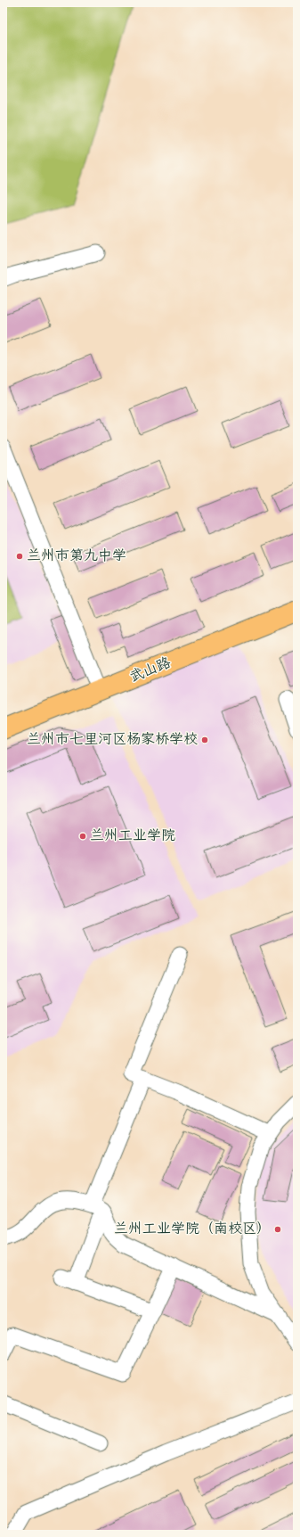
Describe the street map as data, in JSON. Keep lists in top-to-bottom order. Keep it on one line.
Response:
{"streets":{"main road":["武山路"]},"places":["兰州市第九中学","兰州市七里河区杨家桥学校","兰州工业学院","兰州工业学院（南校区）"]}
